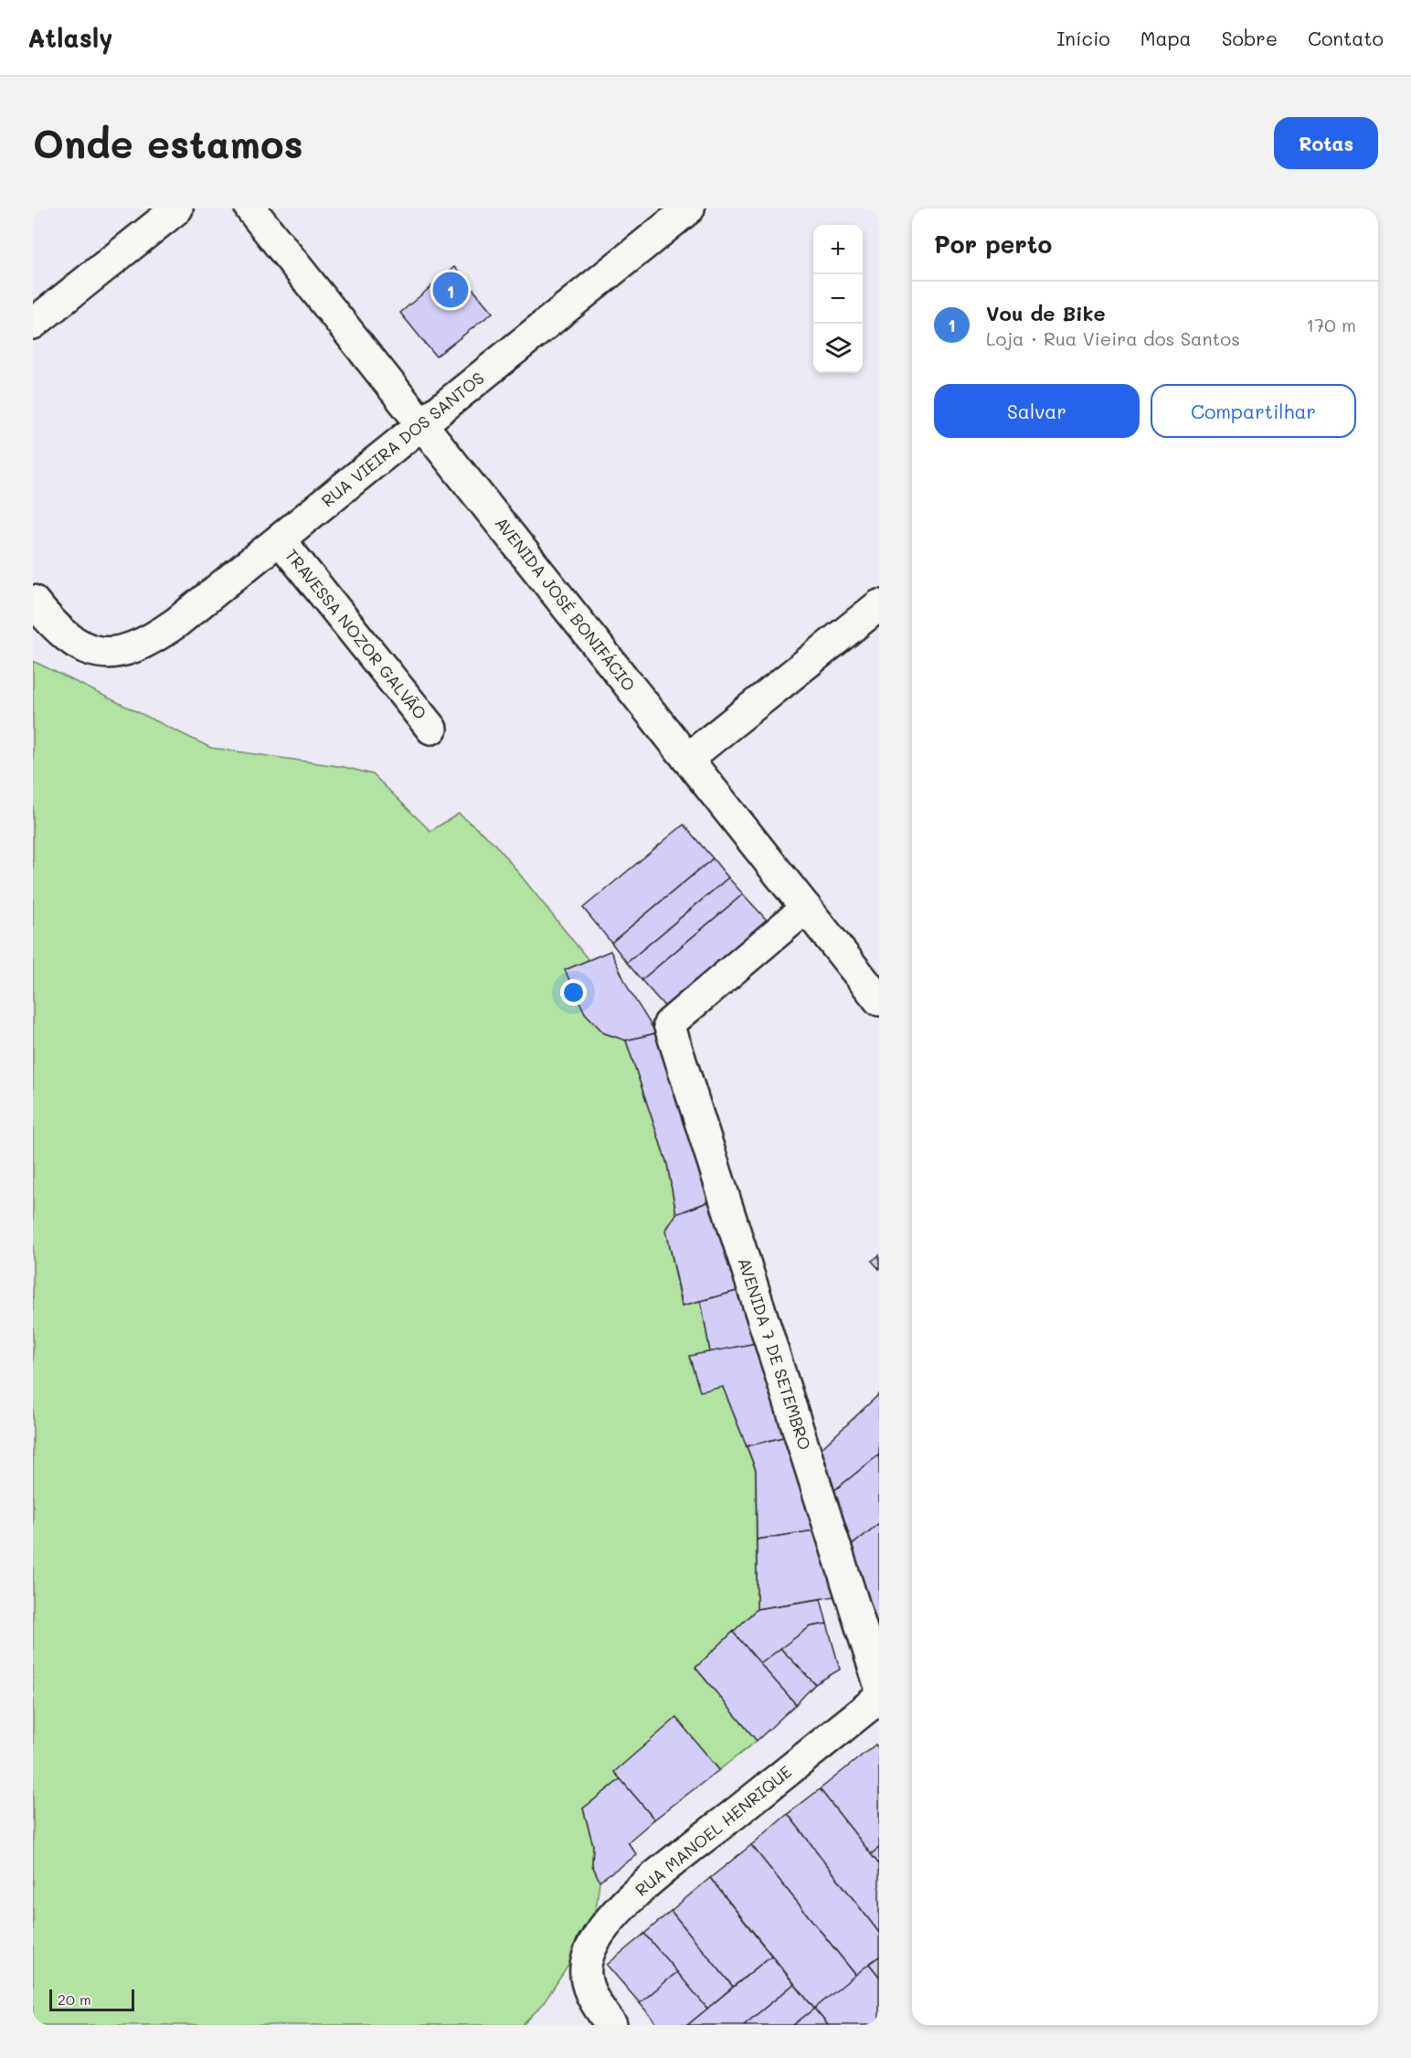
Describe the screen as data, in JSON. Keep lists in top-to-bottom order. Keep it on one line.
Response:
{"streets":{"street":["RUA VIEIRA DOS SANTOS","AVENIDA JOSÉ BONIFÁCIO","TRAVESSA NOZOR GALVÃO","AVENIDA 7 DE SETEMBRO","RUA MANOEL HENRIQUE"]},"crossings":[["RUA VIEIRA DOS SANTOS","AVENIDA JOSÉ BONIFÁCIO"],["RUA VIEIRA DOS SANTOS","TRAVESSA NOZOR GALVÃO"],["AVENIDA JOSÉ BONIFÁCIO","AVENIDA 7 DE SETEMBRO"]],"scale_bar":"20 m","page":{"header":"Atlasly","nav":["Início","Mapa","Sobre","Contato"],"buttons":["Rotas",["Salvar","Compartilhar"]],"title":"Onde estamos","heading":"Por perto","map_buttons":["+","−"],"pins":"1","list":[{"mark":"1","name":"Vou de Bike","note":"Loja · Rua Vieira dos Santos","value":"170 m"}],"scale":"20 m"}}
